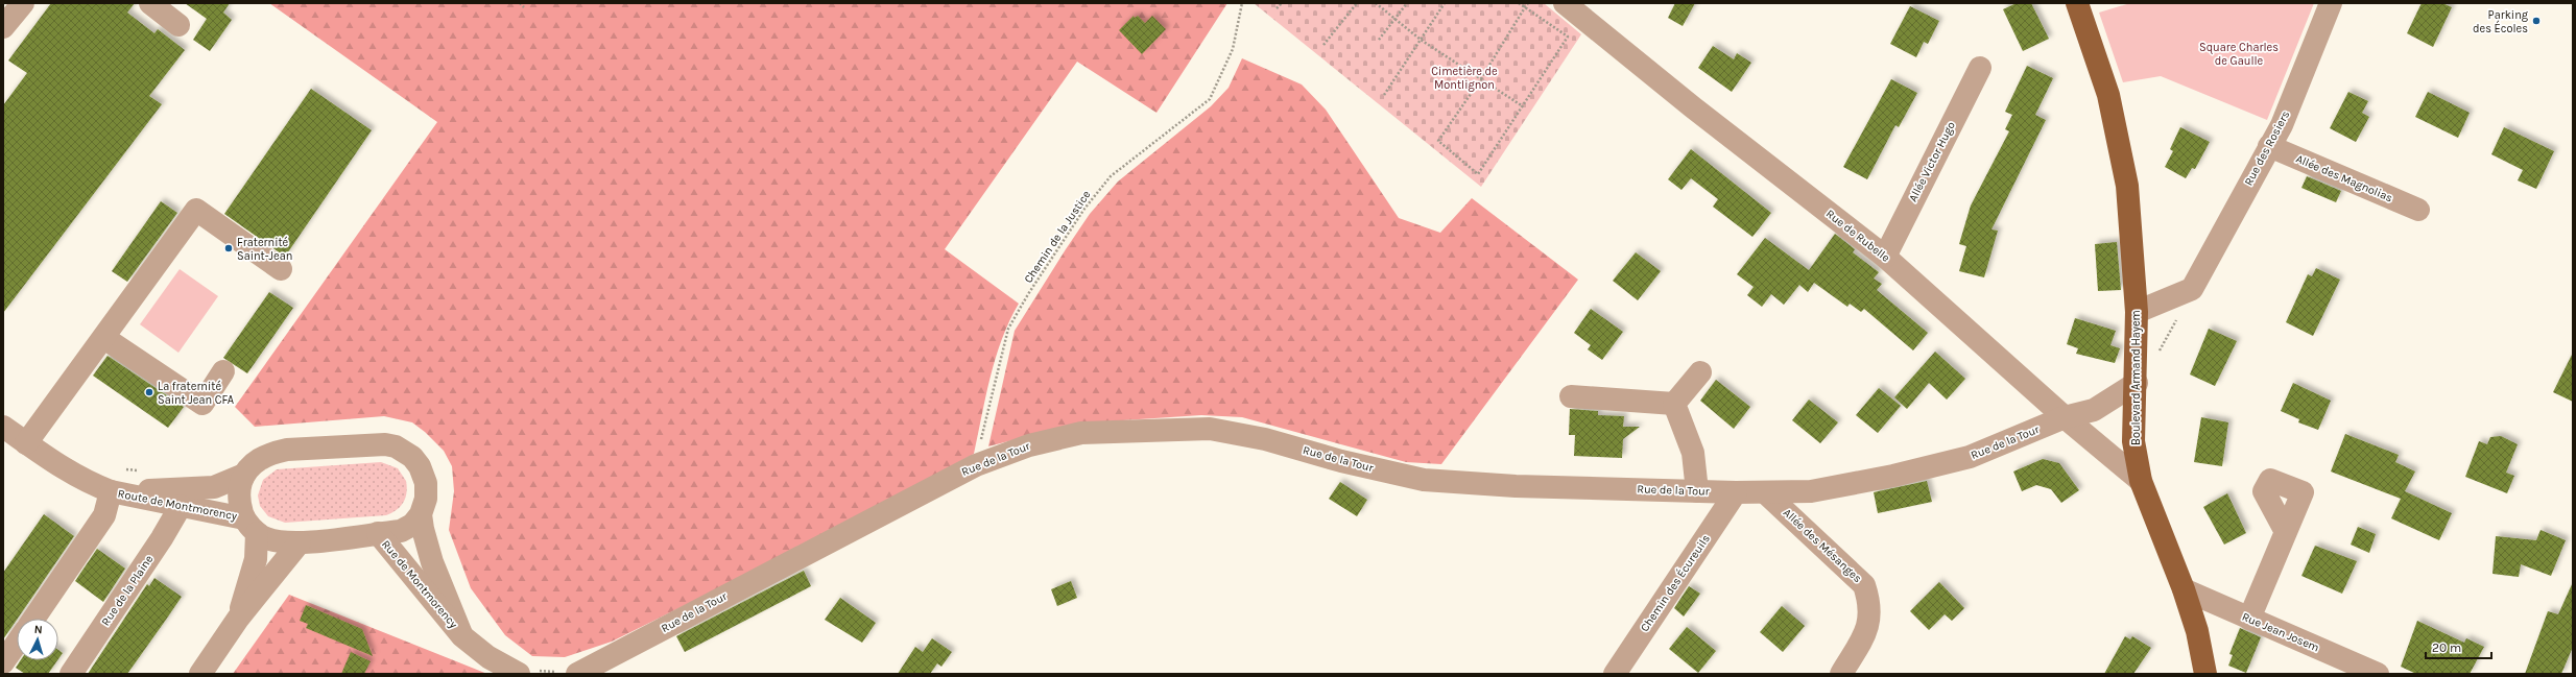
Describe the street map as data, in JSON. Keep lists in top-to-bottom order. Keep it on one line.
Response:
{"streets":{"main road":["Boulevard Armand Hayem"],"street":["Rue des Rosiers","Allée Victor Hugo","Allée des Magnolias","Rue de Rubelle","Rue de la Tour","Route de Montmorency","Allée des Mésanges","Chemin des Écureuils","Rue de Montmorency","Rue de la Plaine","Rue Jean Josem"],"path":["Chemin de la Justice"]},"crossings":[["Rue des Rosiers","Allée des Magnolias"],["Allée Victor Hugo","Rue de Rubelle"],["Rue de Rubelle","Boulevard Armand Hayem"],["Rue de Rubelle","Rue de la Tour"],["Chemin de la Justice","Rue de la Tour"],["Boulevard Armand Hayem","Rue de la Tour"],["Boulevard Armand Hayem","Rue Jean Josem"],["Rue de la Tour","Allée des Mésanges"],["Rue de la Tour","Chemin des Écureuils"],["Route de Montmorency","Rue de Montmorency"],["Route de Montmorency","Rue de la Plaine"]],"parks":["Square Charles de Gaulle","Cimetière de Montlignon"],"places":["Parking des Écoles","Fraternité Saint-Jean","La fraternité Saint Jean CFA"],"scale_bar":"20 m","north":"top"}
